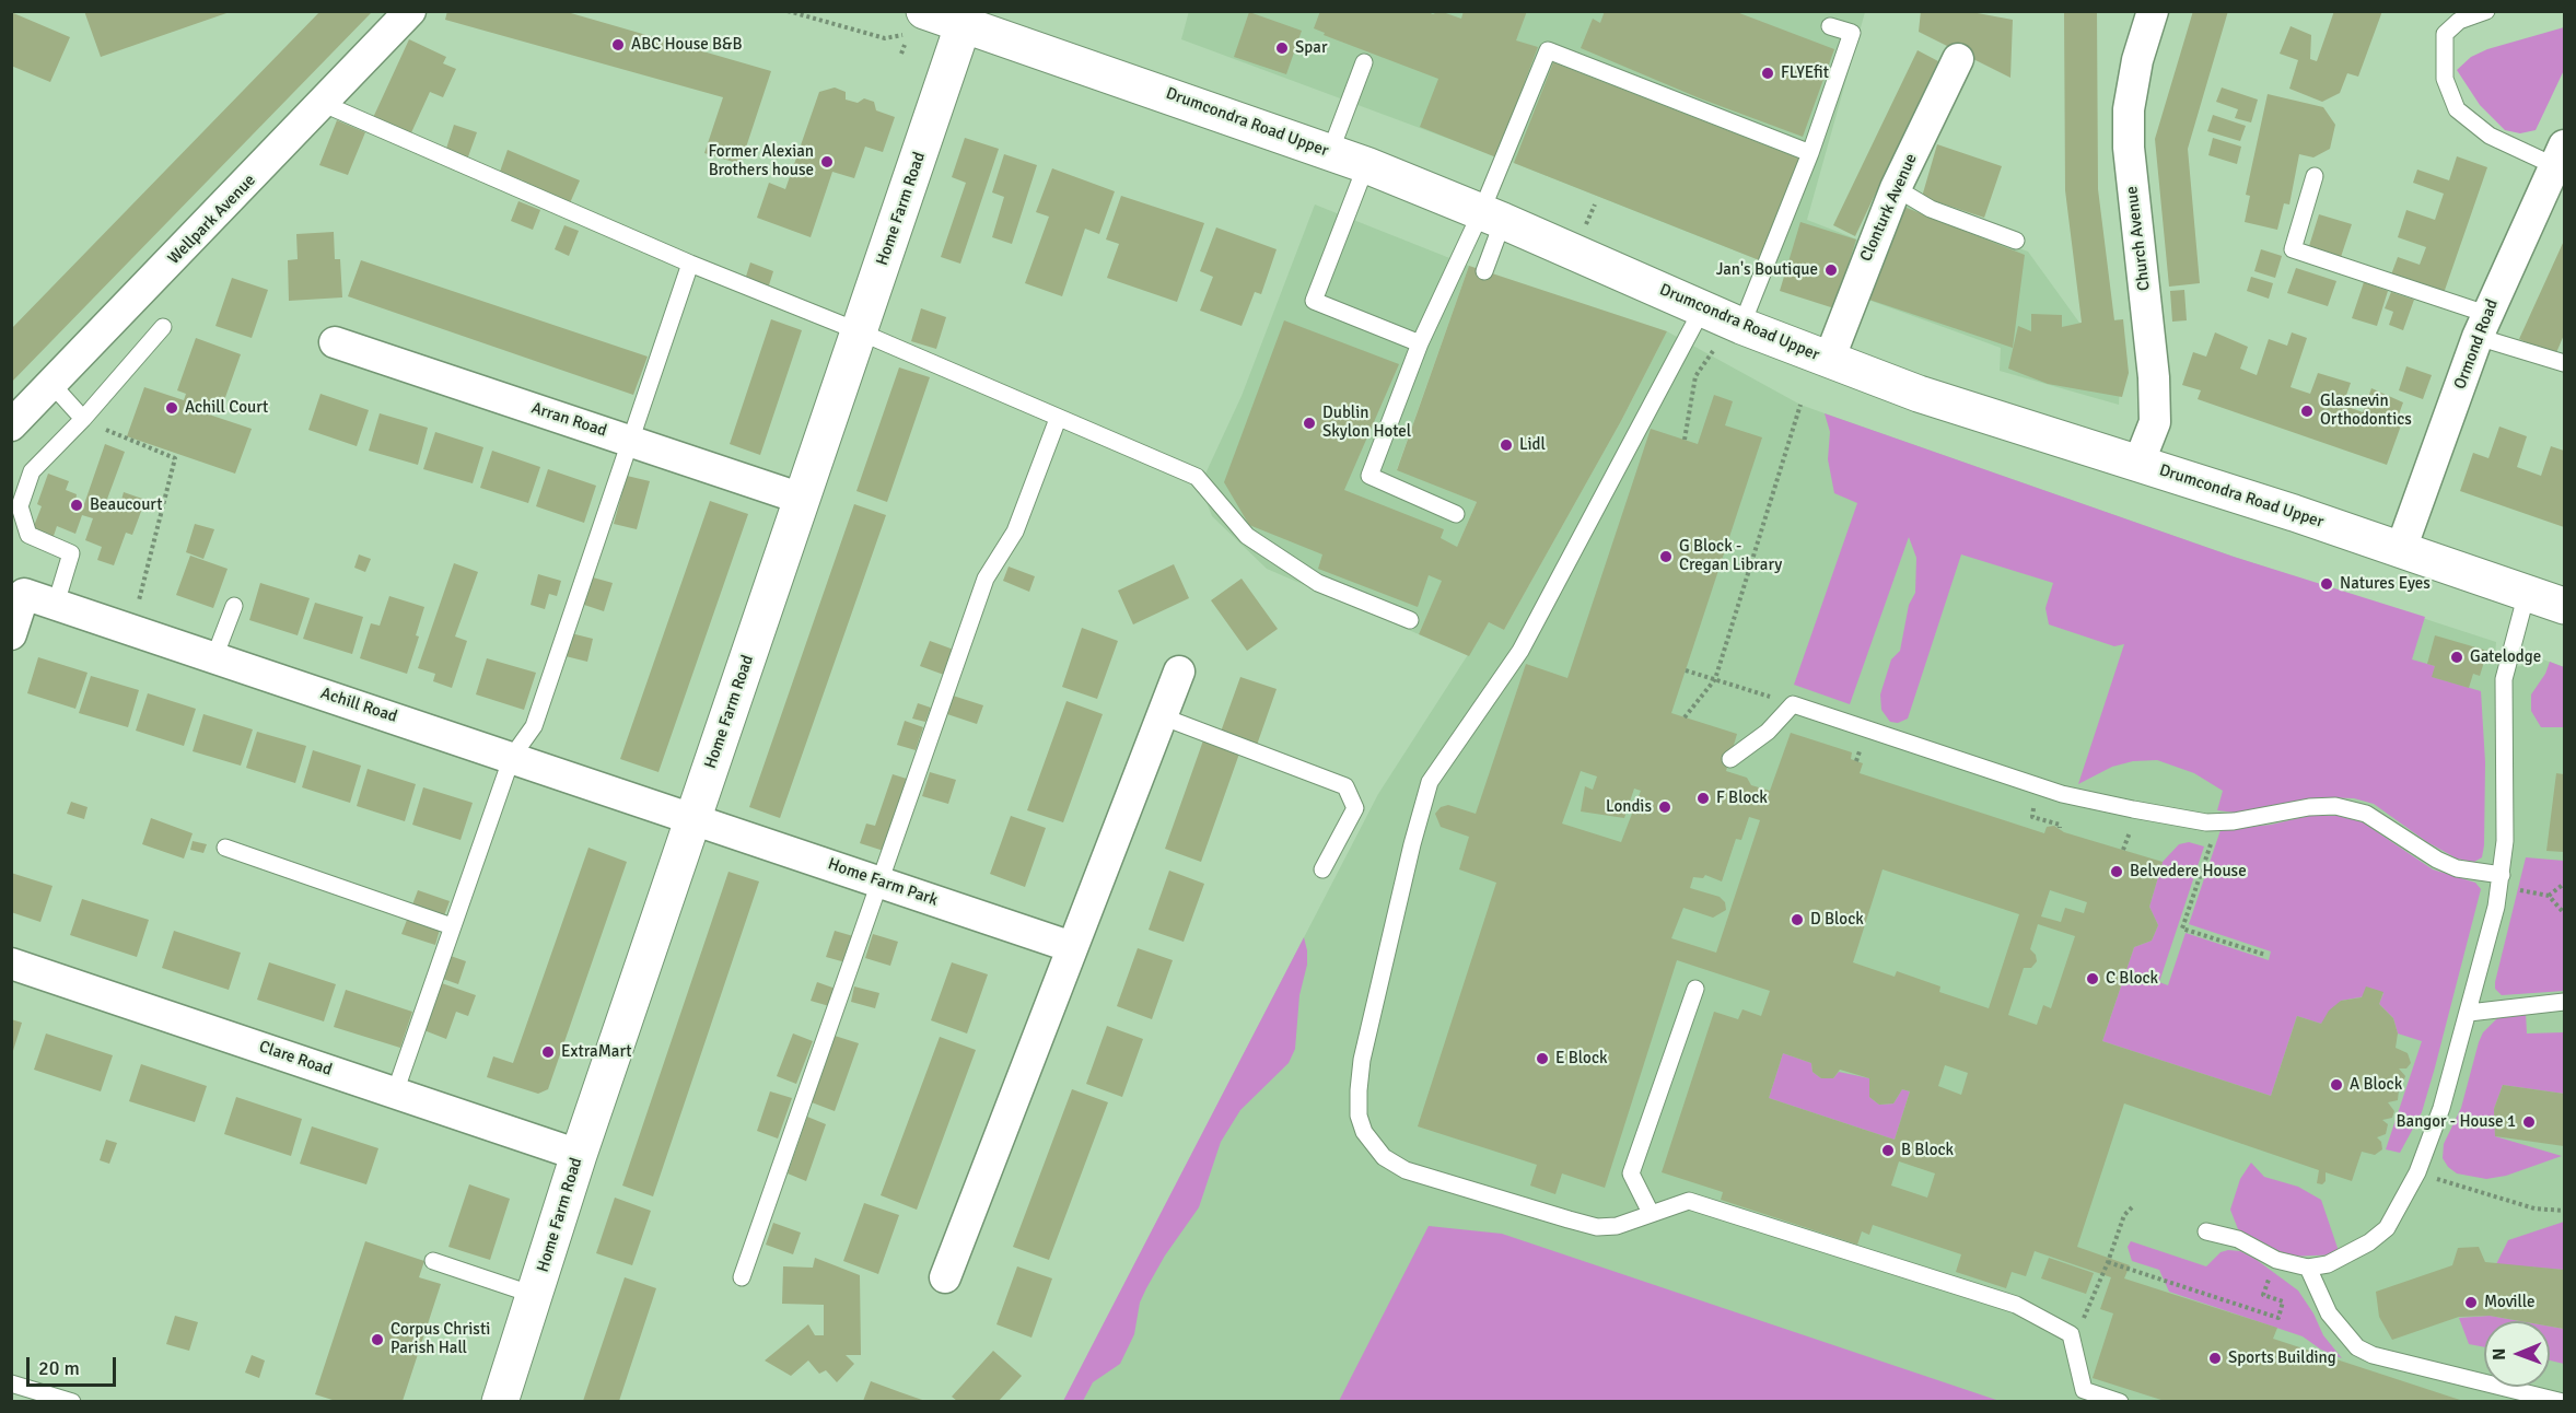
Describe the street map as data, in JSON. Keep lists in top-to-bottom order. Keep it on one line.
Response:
{"streets":{"main road":["Drumcondra Road Upper","Home Farm Road"],"street":["Clonturk Avenue","Wellpark Avenue","Church Avenue","Ormond Road","Arran Road","Achill Road","Home Farm Park","Clare Road"]},"crossings":[["Drumcondra Road Upper","Clonturk Avenue"],["Drumcondra Road Upper","Home Farm Road"],["Drumcondra Road Upper","Church Avenue"],["Drumcondra Road Upper","Ormond Road"],["Home Farm Road","Arran Road"],["Home Farm Road","Achill Road"],["Home Farm Road","Home Farm Park"],["Home Farm Road","Clare Road"],["Achill Road","Home Farm Park"]],"places":["ABC House B&B","Spar","FLYEfit","Former Alexian Brothers house","Jan's Boutique","Achill Court","Glasnevin Orthodontics","Dublin Skylon Hotel","Lidl","Beaucourt","G Block - Cregan Library","Natures Eyes","Gatelodge","F Block","Londis","Belvedere House","D Block","C Block","ExtraMart","E Block","A Block","Bangor - House 1","B Block","Moville","Corpus Christi Parish Hall","Sports Building"],"scale_bar":"20 m","north":"left"}
